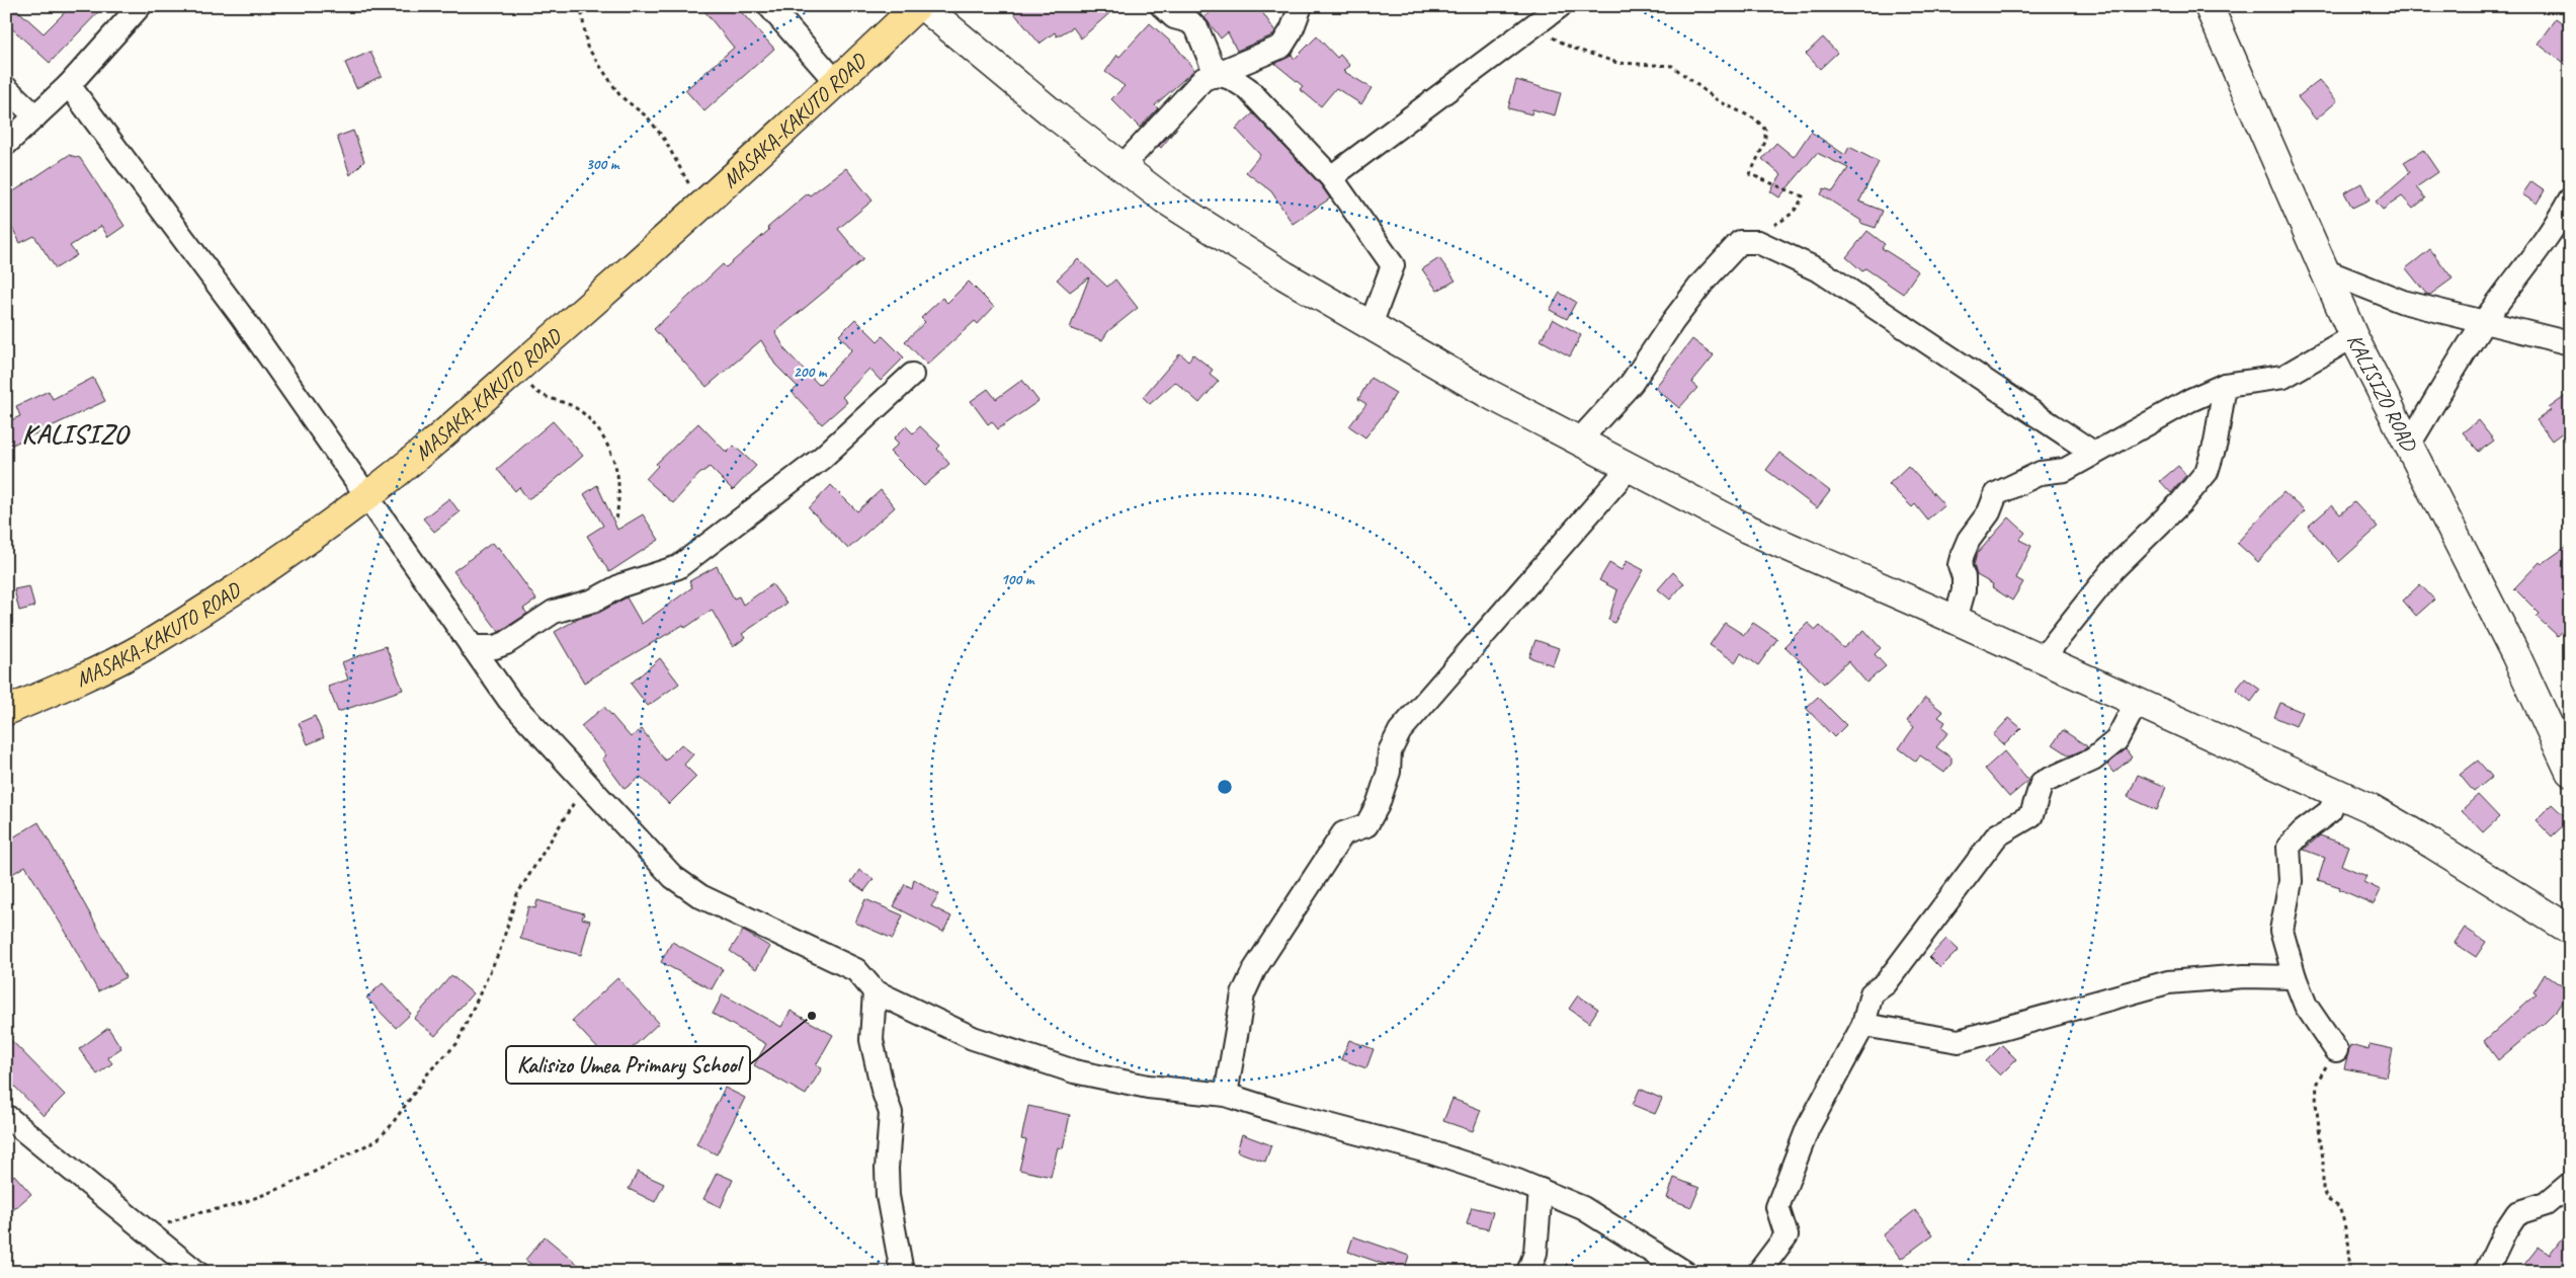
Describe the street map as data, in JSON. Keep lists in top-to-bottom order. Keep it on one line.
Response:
{"streets":{"highway":["MASAKA-KAKUTO ROAD"],"street":["KALISIZO ROAD"]},"districts":["KALISIZO"],"places":["Kalisizo Umea Primary School"],"rings":["300 m","200 m","100 m"]}
